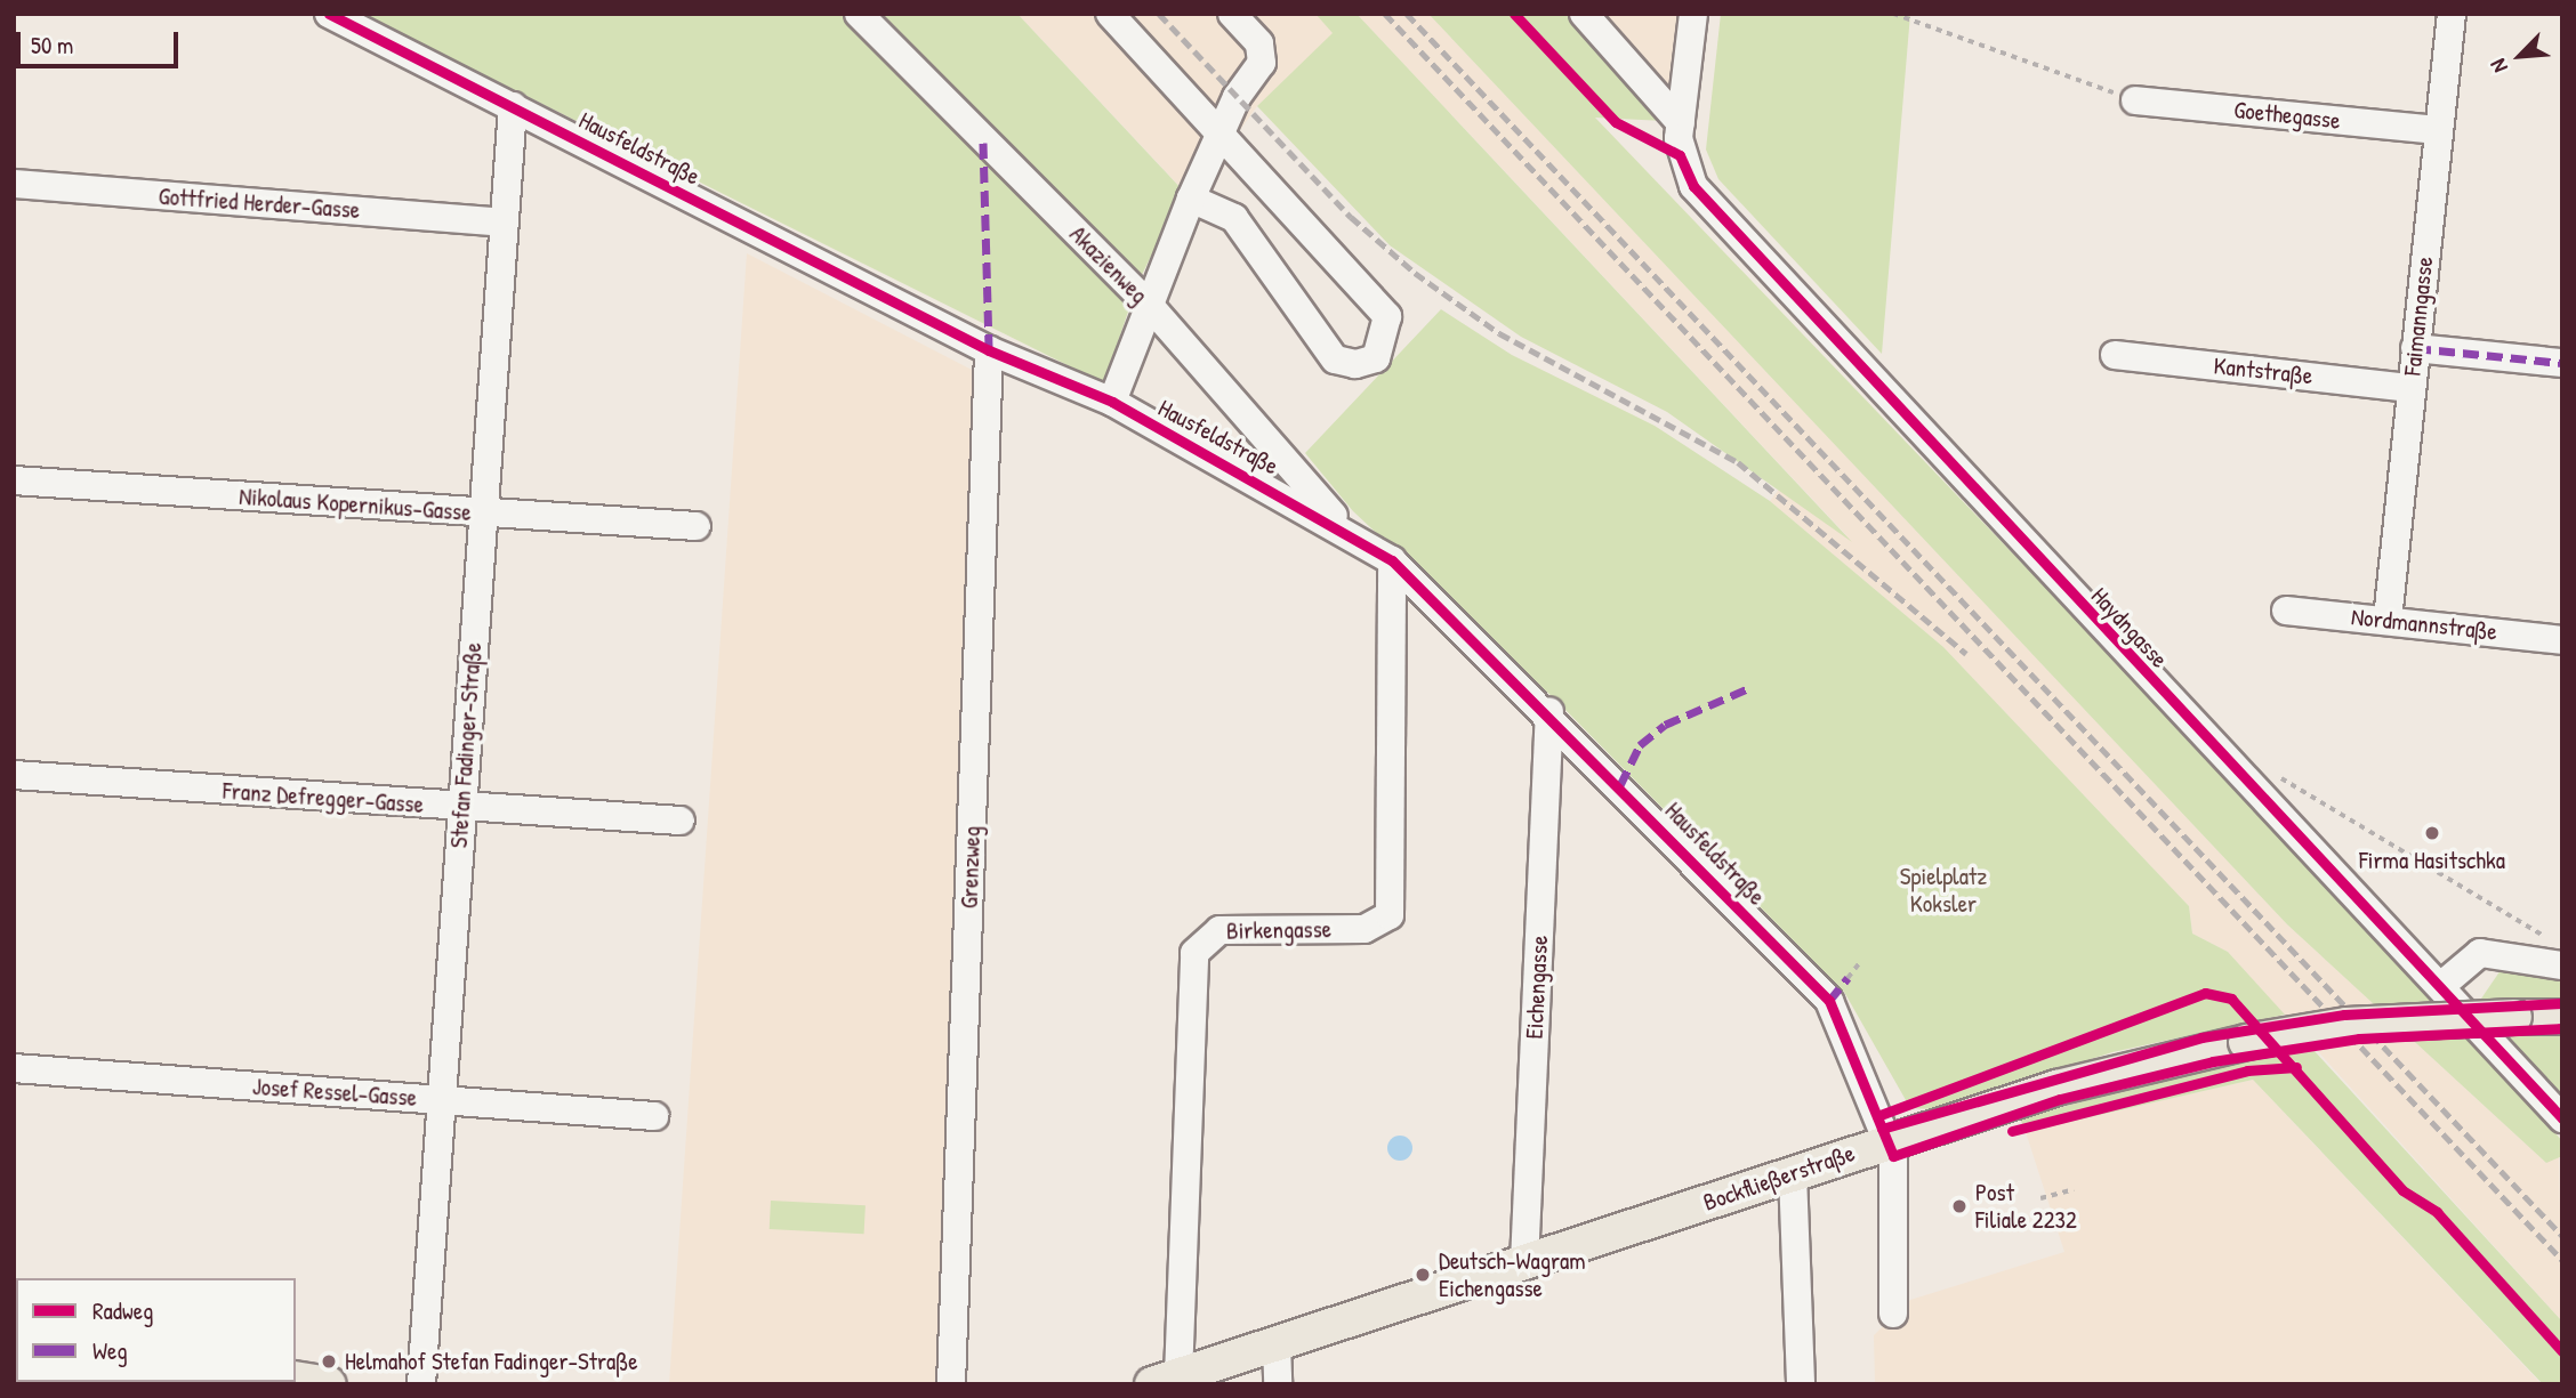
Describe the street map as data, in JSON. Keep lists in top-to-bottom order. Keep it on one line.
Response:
{"streets":{"main road":["Bockfließerstraße"],"street":["Goethegasse","Hausfeldstraße","Gottfried Herder-Gasse","Akazienweg","Faimanngasse","Kantstraße","Nikolaus Kopernikus-Gasse","Nordmannstraße","Haydngasse","Stefan Fadinger-Straße","Franz Defregger-Gasse","Grenzweg","Birkengasse","Eichengasse","Josef Ressel-Gasse"]},"crossings":[["Goethegasse","Faimanngasse"],["Hausfeldstraße","Akazienweg"],["Hausfeldstraße","Stefan Fadinger-Straße"],["Hausfeldstraße","Grenzweg"],["Hausfeldstraße","Birkengasse"],["Hausfeldstraße","Eichengasse"],["Hausfeldstraße","Bockfließerstraße"],["Gottfried Herder-Gasse","Stefan Fadinger-Straße"],["Faimanngasse","Kantstraße"],["Faimanngasse","Nordmannstraße"],["Nikolaus Kopernikus-Gasse","Stefan Fadinger-Straße"],["Stefan Fadinger-Straße","Franz Defregger-Gasse"],["Stefan Fadinger-Straße","Josef Ressel-Gasse"],["Birkengasse","Bockfließerstraße"],["Eichengasse","Bockfließerstraße"]],"parks":["Spielplatz Koksler"],"places":["Firma Hasitschka","Post Filiale 2232","Deutsch-Wagram Eichengasse","Helmahof Stefan Fadinger-Straße"],"legend":["Radweg","Weg"],"scale_bar":"50 m","north":"bottom left"}
